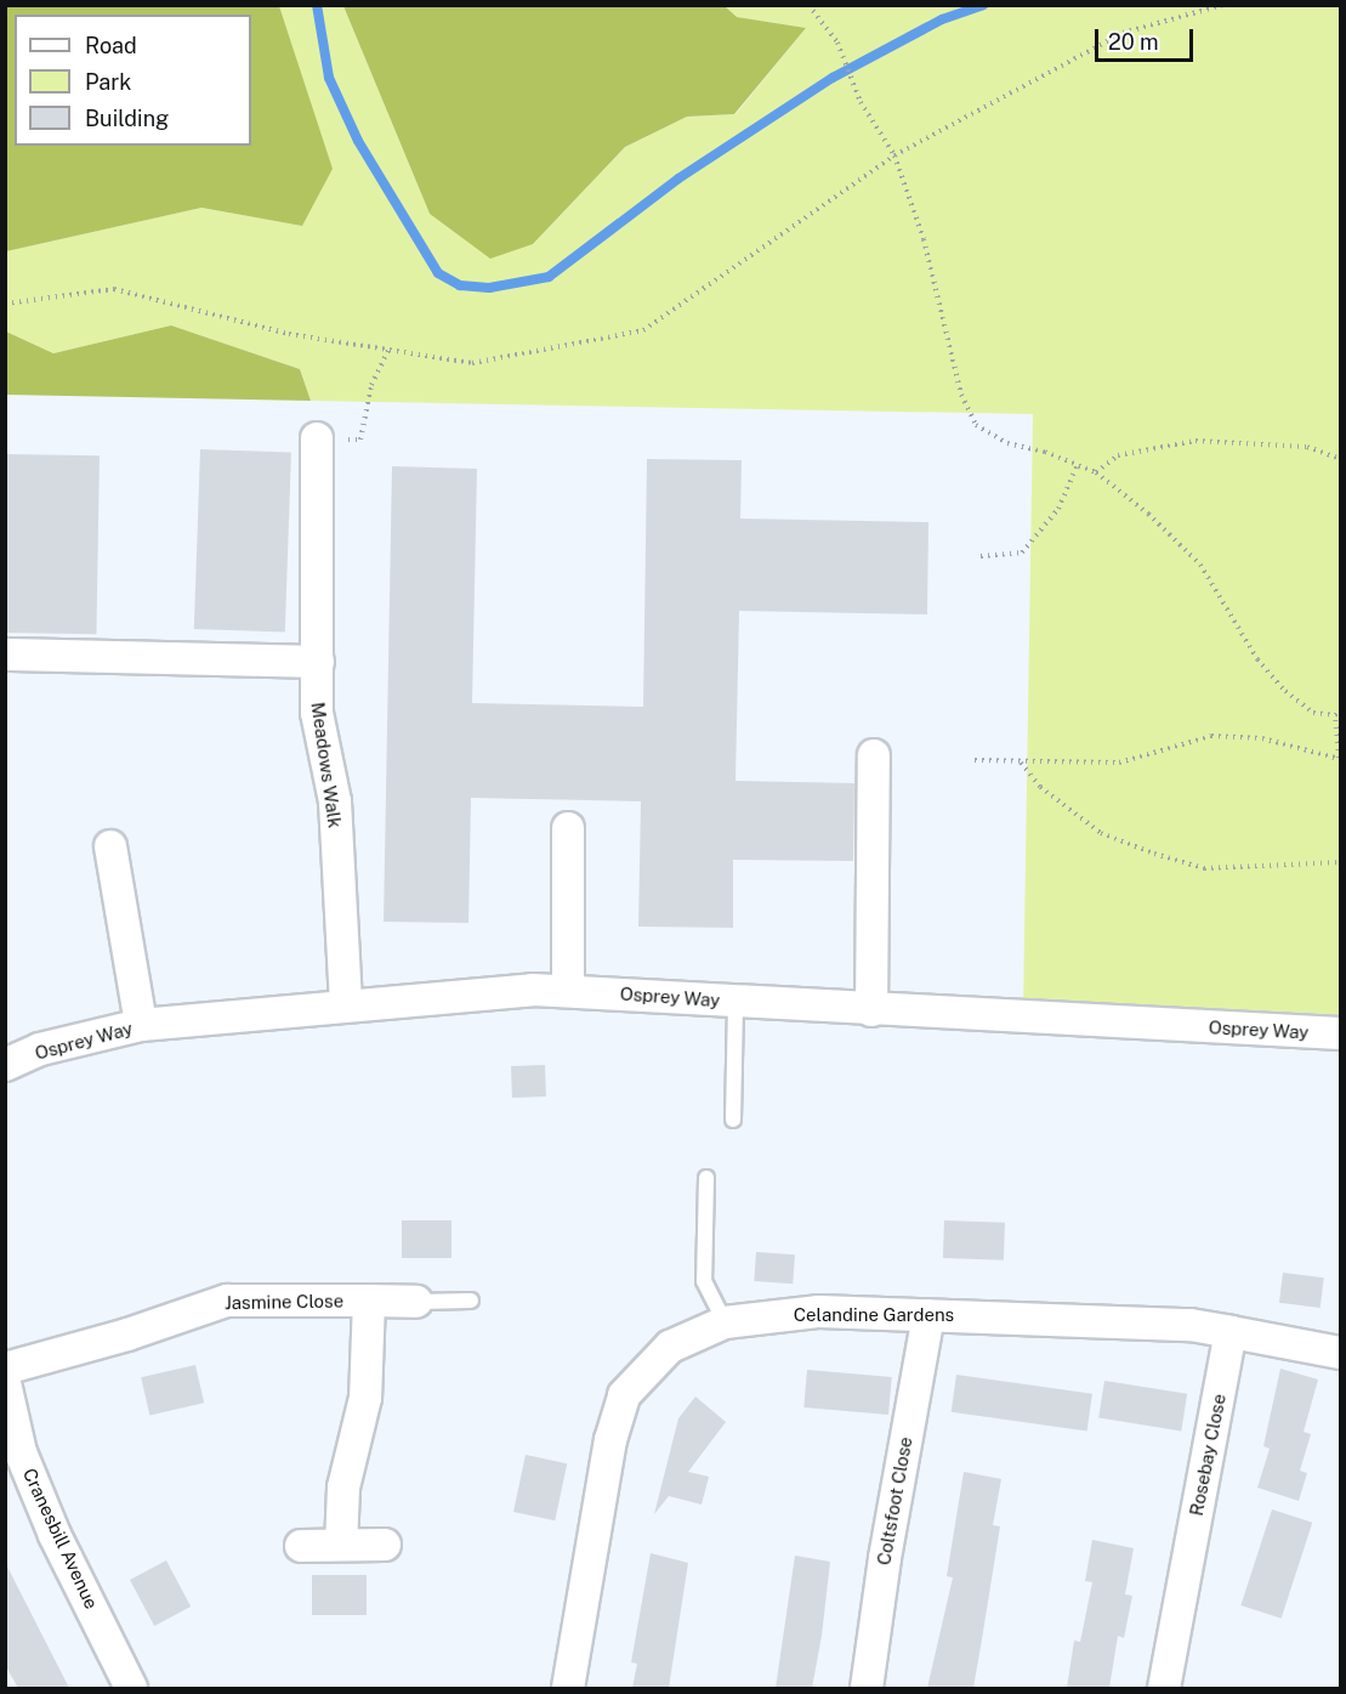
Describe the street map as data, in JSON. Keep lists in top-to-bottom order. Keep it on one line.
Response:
{"streets":{"street":["Meadows Walk","Osprey Way","Jasmine Close","Celandine Gardens","Rosebay Close","Coltsfoot Close","Cranesbill Avenue"]},"crossings":[["Meadows Walk","Osprey Way"],["Celandine Gardens","Rosebay Close"],["Celandine Gardens","Coltsfoot Close"]],"legend":["Road","Park","Building"],"scale_bar":"20 m"}
